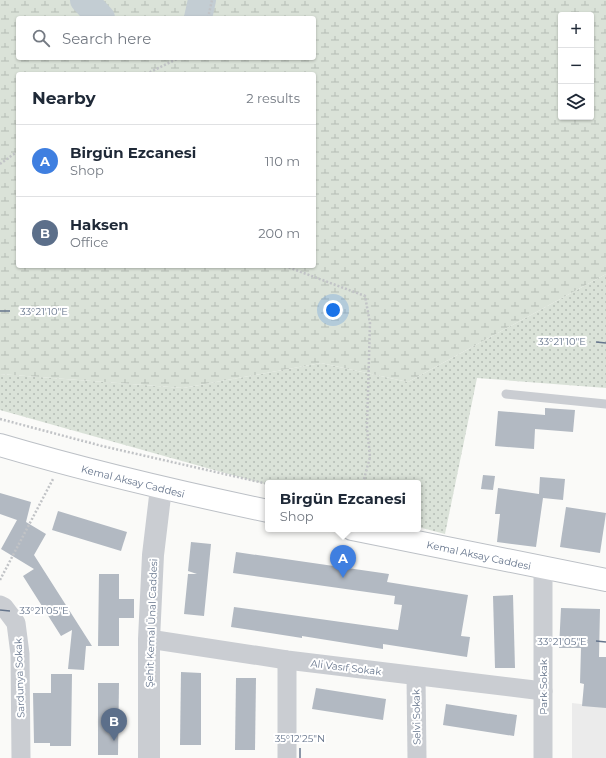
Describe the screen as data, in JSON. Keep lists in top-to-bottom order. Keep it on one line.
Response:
{"streets":{"main road":["Kemal Aksay Caddesi"],"street":["Şehit Kemal Ünal Caddesi","Ali Vasıf Sokak","Sardunya Sokak","Park Sokak","Selvi Sokak"]},"crossings":[["Kemal Aksay Caddesi","Şehit Kemal Ünal Caddesi"],["Kemal Aksay Caddesi","Park Sokak"],["Şehit Kemal Ünal Caddesi","Ali Vasıf Sokak"],["Ali Vasıf Sokak","Park Sokak"],["Ali Vasıf Sokak","Selvi Sokak"]],"page":{"map_buttons":["+","−"],"search":"Search here","heading":["Nearby","2 results"],"list":[{"mark":"A","name":"Birgün Ezcanesi","note":"Shop","value":"110 m"},{"mark":"B","name":"Haksen","note":"Office","value":"200 m"}],"popup":["Birgün Ezcanesi","Shop"],"pins":["A","B"]},"coordinates":["33°21'10\"E","33°21'05\"E","35°12'25\"N"]}
